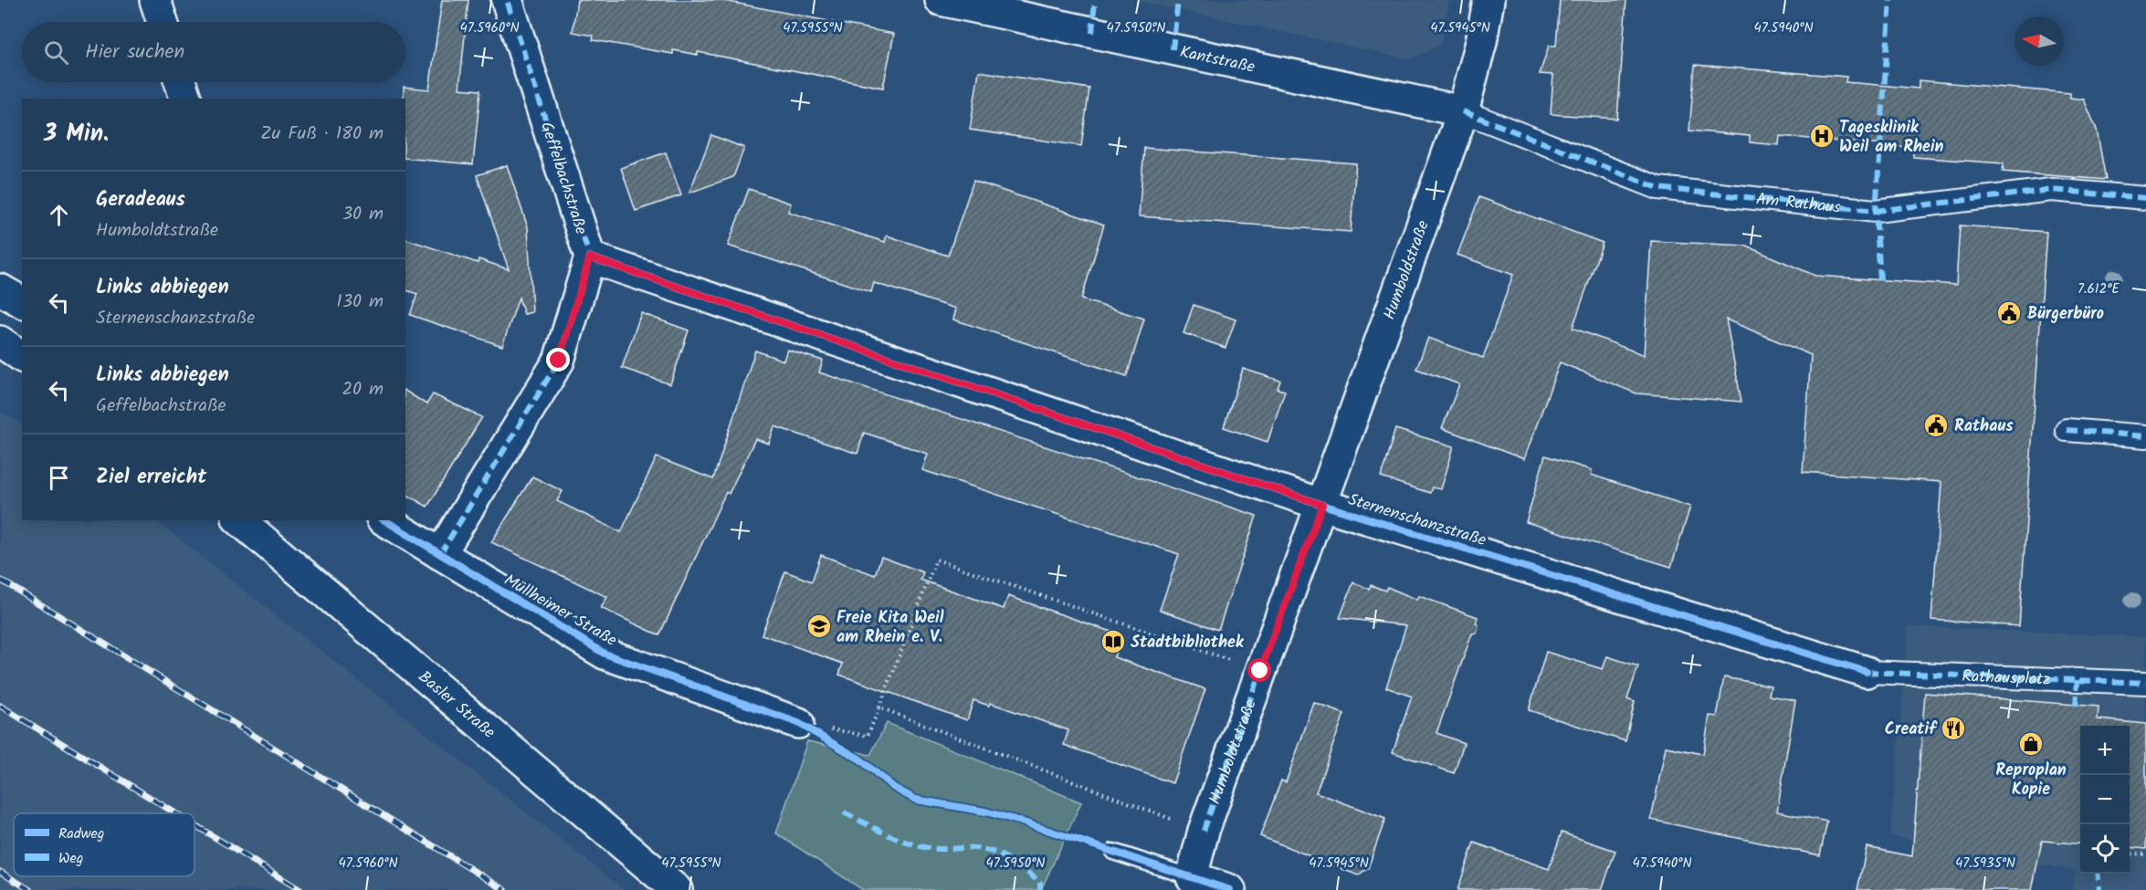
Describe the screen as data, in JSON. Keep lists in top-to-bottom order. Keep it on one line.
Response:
{"streets":{"street":["Kantstraße","Geffelbachstraße","Am Rathaus","Humboldstraße","Sternenschanzstraße","Müllheimer Straße","Rathausplatz","Basler Straße","Humboldtstraße"]},"crossings":[["Kantstraße","Am Rathaus"],["Kantstraße","Humboldstraße"],["Geffelbachstraße","Sternenschanzstraße"],["Am Rathaus","Humboldstraße"],["Humboldstraße","Sternenschanzstraße"],["Humboldstraße","Humboldtstraße"],["Sternenschanzstraße","Rathausplatz"],["Sternenschanzstraße","Humboldtstraße"]],"places":{"hospital":["Tagesklinik Weil am Rhein"],"public building":["Bürgerbüro","Rathaus"],"school or university":["Freie Kita Weil am Rhein e. V."],"library":["Stadtbibliothek"],"restaurant":["Creatif"],"shop":["Reproplan Kopie"]},"legend":["Radweg","Weg"],"north":"left","page":{"search":"Hier suchen","heading":["3 Min.","Zu Fuß · 180 m"],"list":[["Geradeaus","Humboldtstraße","30 m"],["Links abbiegen","Sternenschanzstraße","130 m"],["Links abbiegen","Geffelbachstraße","20 m"],"Ziel erreicht"],"map_buttons":["+","−"]},"coordinates":["47.5960°N","47.5955°N","47.5950°N","47.5945°N","47.5940°N","7.612°E","47.5935°N"]}
